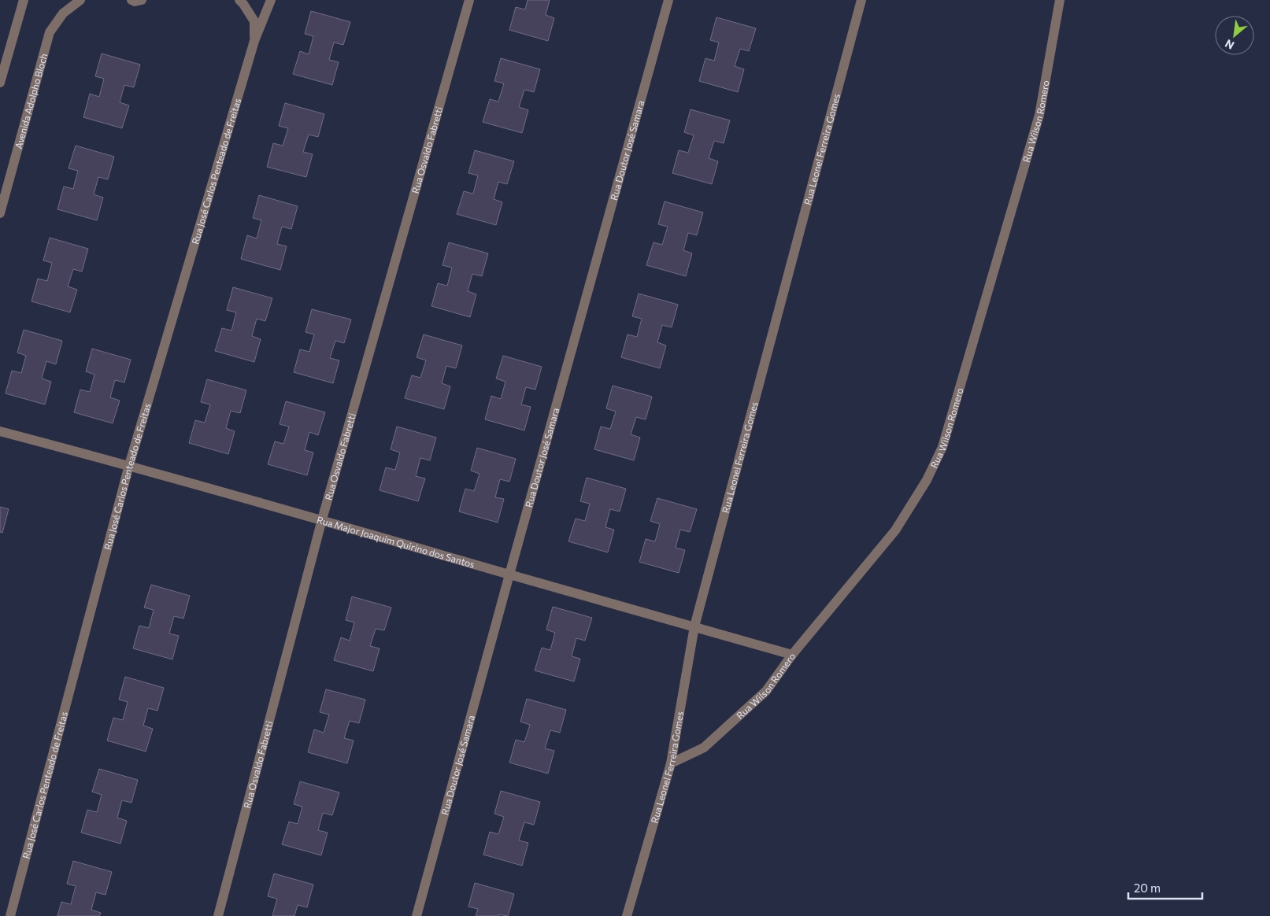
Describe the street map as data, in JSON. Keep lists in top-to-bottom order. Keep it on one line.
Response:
{"streets":{"street":["Avenida Adolpho Bloch","Rua Wilson Romero","Rua Leonel Ferreira Gomes","Rua Osvaldo Fabretti","Rua Doutor José Samara","Rua José Carlos Penteado de Freitas","Rua Major Joaquim Quirino dos Santos"]},"crossings":[["Rua Wilson Romero","Rua Leonel Ferreira Gomes"],["Rua Wilson Romero","Rua Major Joaquim Quirino dos Santos"],["Rua Leonel Ferreira Gomes","Rua Major Joaquim Quirino dos Santos"],["Rua Osvaldo Fabretti","Rua Major Joaquim Quirino dos Santos"],["Rua Doutor José Samara","Rua Major Joaquim Quirino dos Santos"],["Rua José Carlos Penteado de Freitas","Rua Major Joaquim Quirino dos Santos"]],"scale_bar":"20 m","north":"bottom left"}
